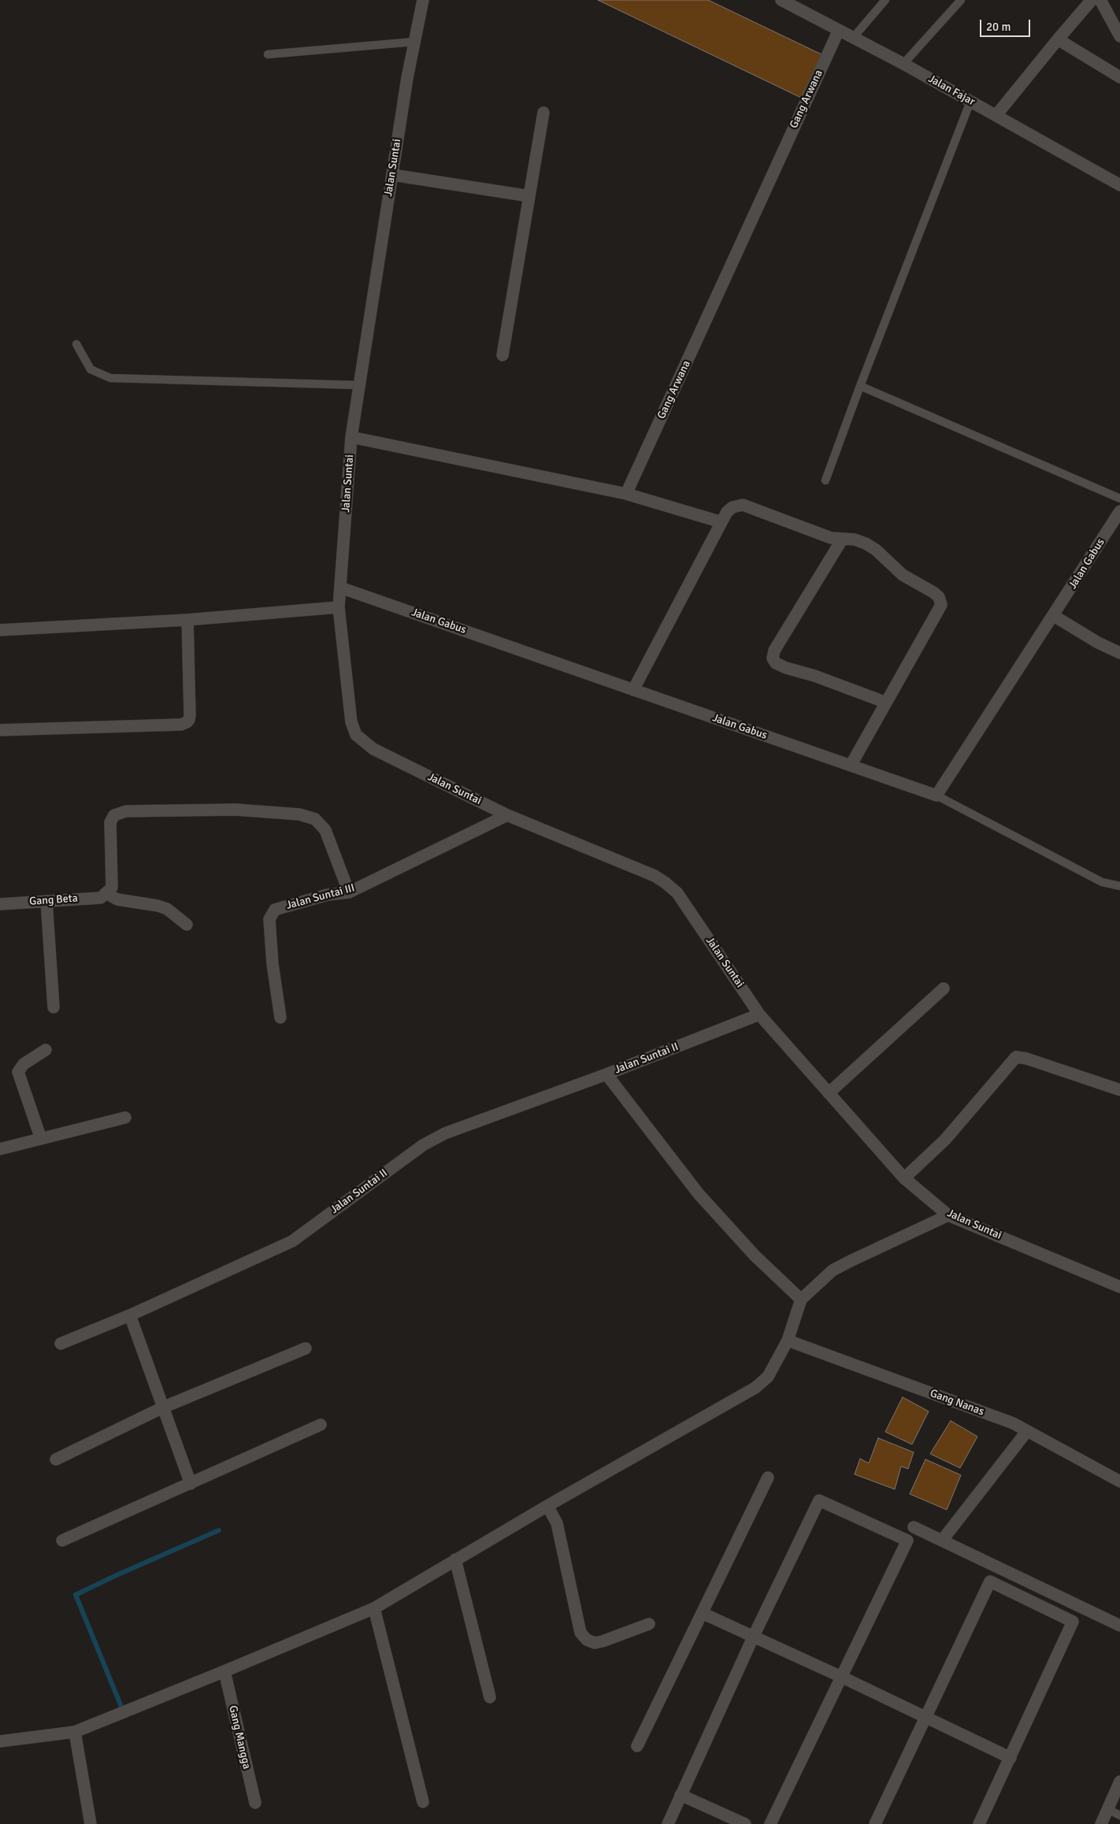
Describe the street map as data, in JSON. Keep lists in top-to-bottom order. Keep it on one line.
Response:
{"streets":{"street":["Jalan Fajar","Gang Arwana","Jalan Suntai","Jalan Gabus","Jalan Suntai III","Gang Beta","Jalan Suntai II","Gang Nanas","Gang Mangga"]},"crossings":[["Jalan Fajar","Gang Arwana"],["Jalan Suntai","Jalan Gabus"],["Jalan Suntai","Jalan Suntai III"],["Jalan Suntai","Jalan Suntai II"]],"scale_bar":"20 m"}
